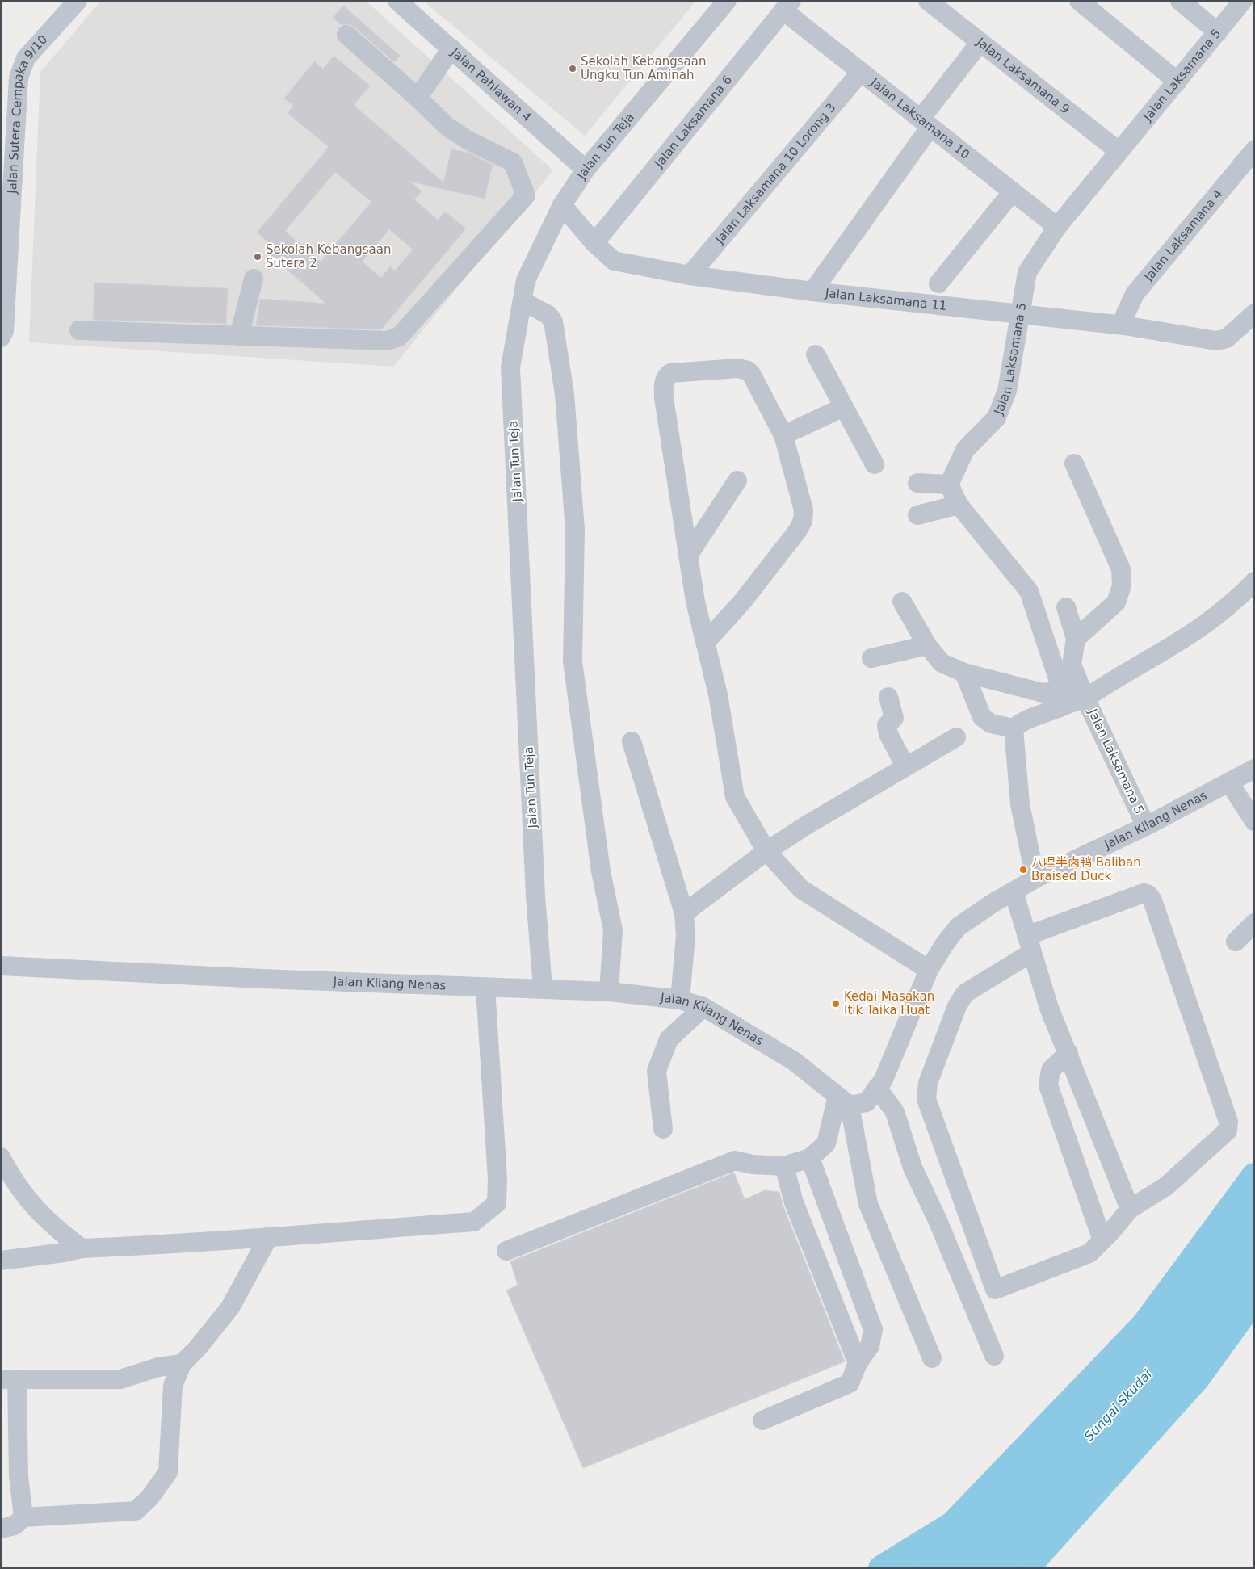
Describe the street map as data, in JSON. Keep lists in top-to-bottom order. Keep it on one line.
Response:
{"streets":{"street":["Jalan Laksamana 5","Jalan Laksamana 9","Jalan Pahlawan 4","Jalan Sutera Cempaka 9/10","Jalan Laksamana 10","Jalan Laksamana 6","Jalan Tun Teja","Jalan Laksamana 10 Lorong 3","Jalan Laksamana 4","Jalan Laksamana 11","Jalan Kilang Nenas"]},"crossings":[["Jalan Laksamana 5","Jalan Laksamana 9"],["Jalan Laksamana 5","Jalan Laksamana 10"],["Jalan Laksamana 5","Jalan Laksamana 11"],["Jalan Laksamana 5","Jalan Kilang Nenas"],["Jalan Pahlawan 4","Jalan Tun Teja"],["Jalan Laksamana 10","Jalan Laksamana 6"],["Jalan Laksamana 10","Jalan Laksamana 10 Lorong 3"],["Jalan Laksamana 6","Jalan Laksamana 11"],["Jalan Tun Teja","Jalan Laksamana 11"],["Jalan Tun Teja","Jalan Kilang Nenas"],["Jalan Laksamana 10 Lorong 3","Jalan Laksamana 11"],["Jalan Laksamana 4","Jalan Laksamana 11"]],"water":["Sungai Skudai"],"places":["Sekolah Kebangsaan Ungku Tun Aminah","Sekolah Kebangsaan Sutera 2","八哩半卤鸭 Baliban Braised Duck","Kedai Masakan Itik Taika Huat"]}
